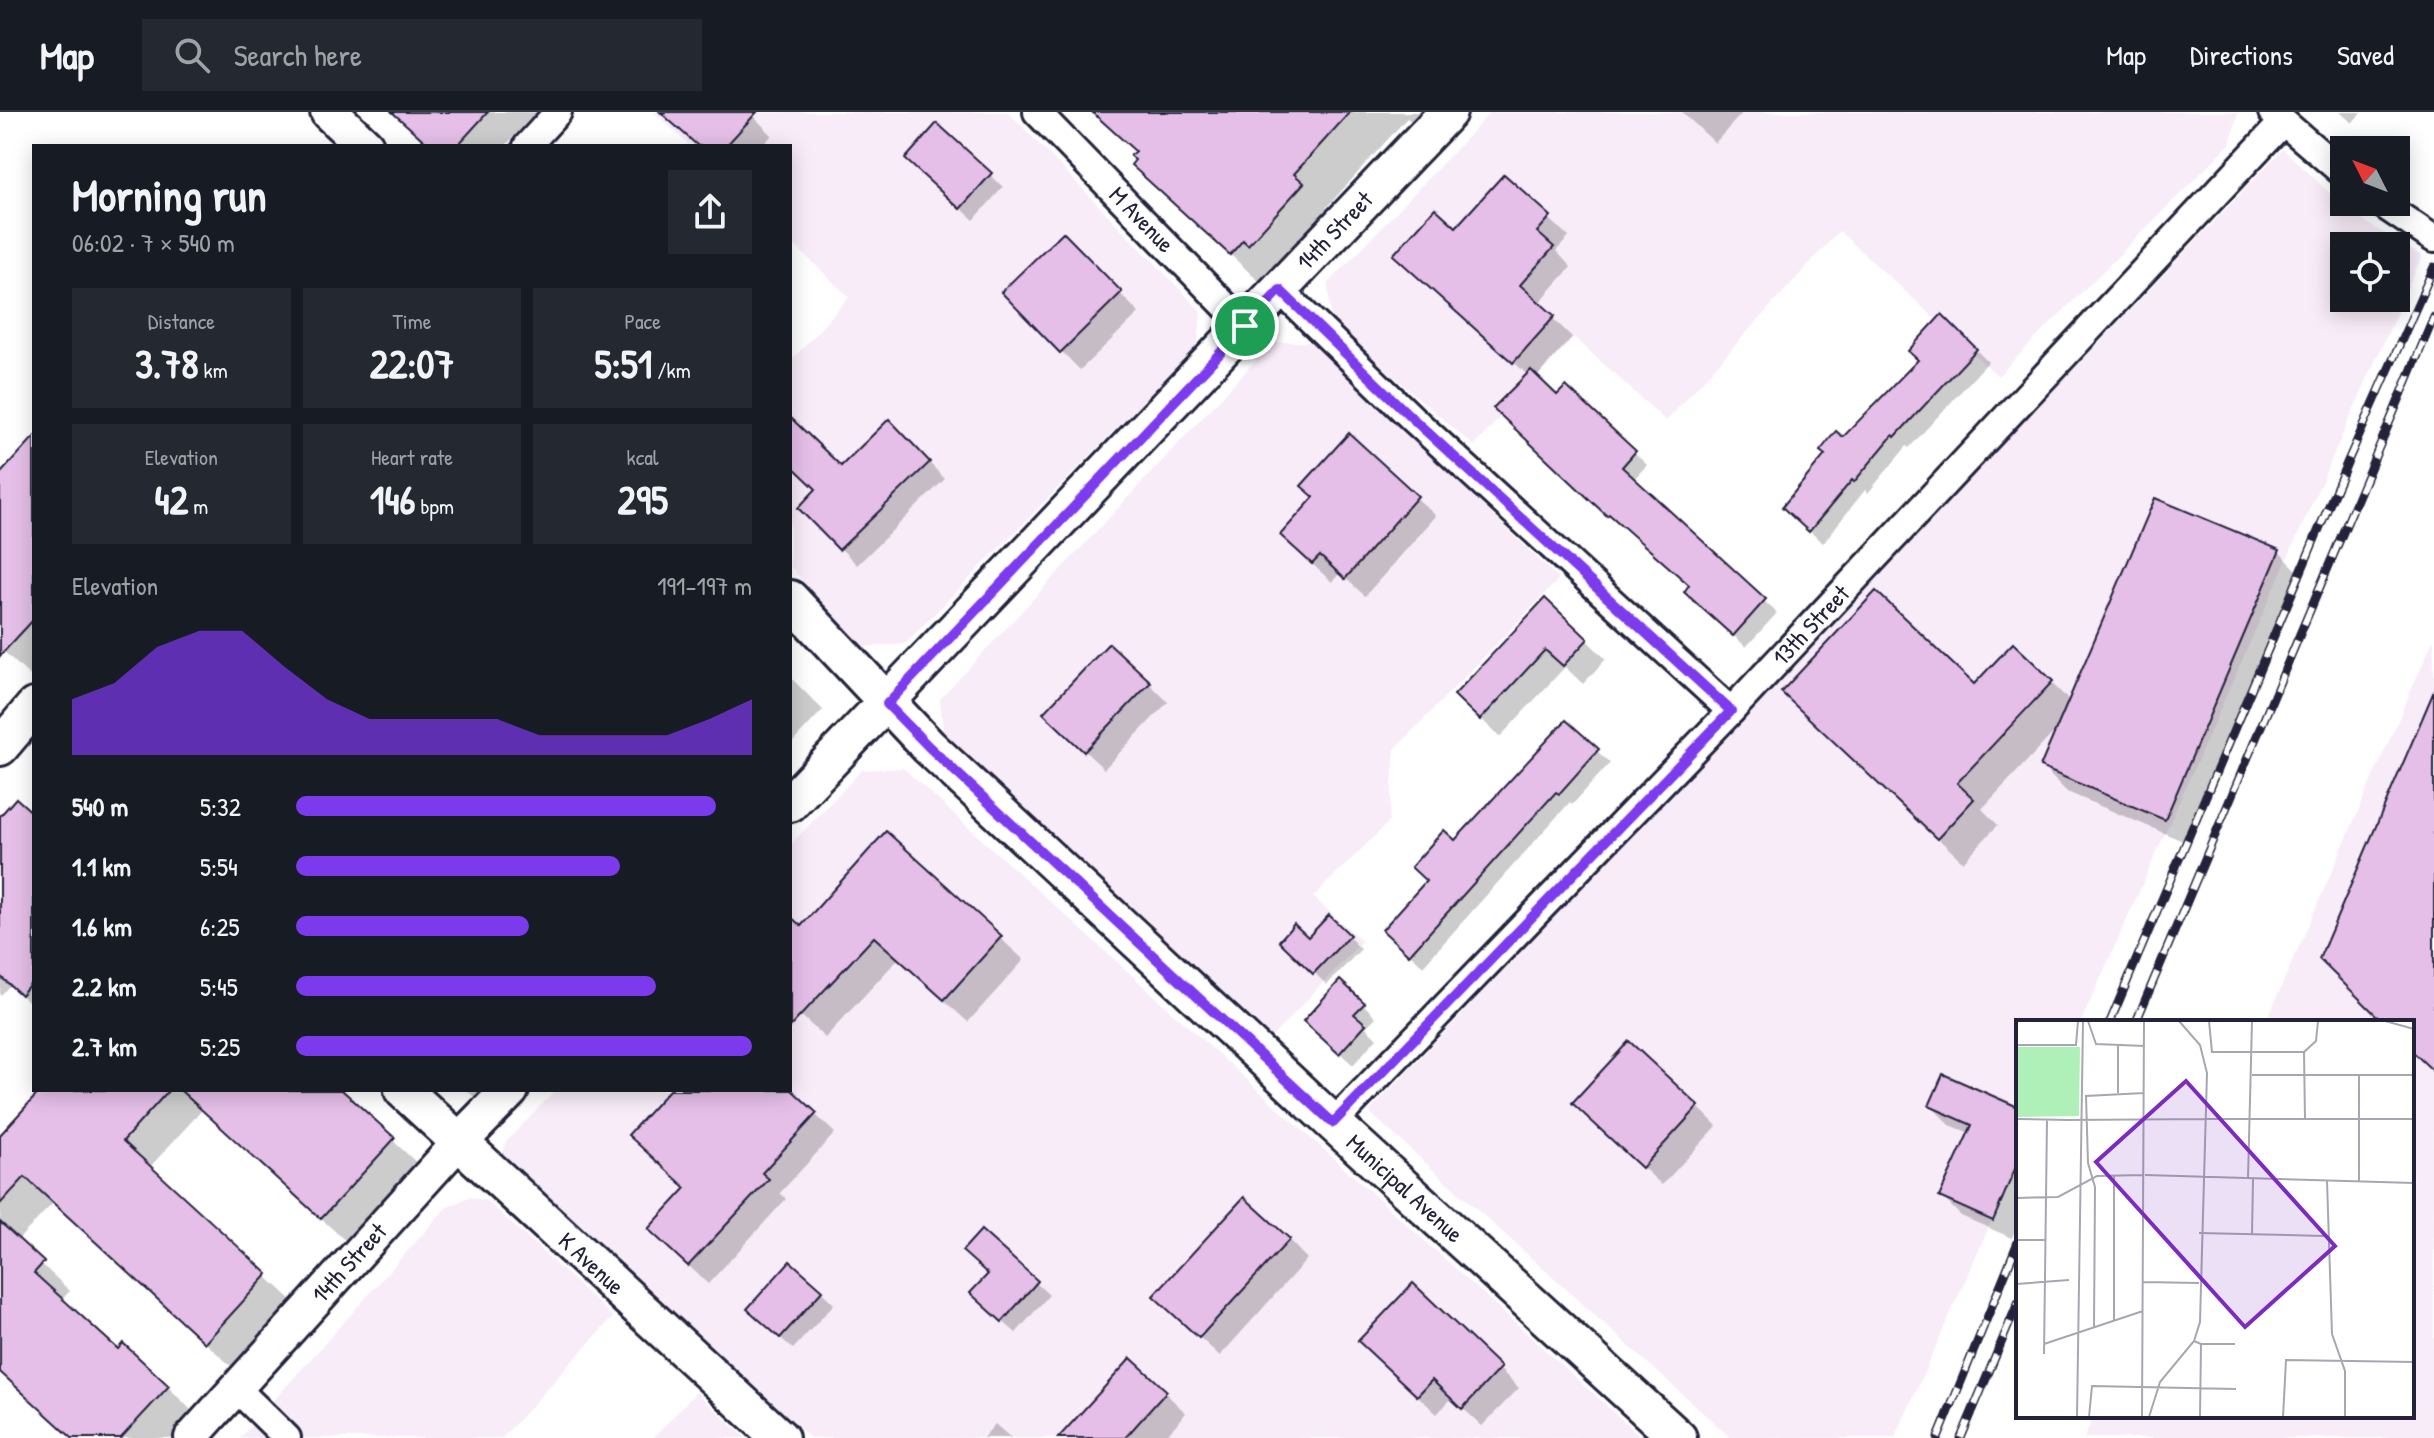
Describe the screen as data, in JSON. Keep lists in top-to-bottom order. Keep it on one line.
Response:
{"streets":{"main road":["14th Street","Municipal Avenue","K Avenue"],"street":["M Avenue","13th Street"]},"crossings":[["M Avenue","14th Street"],["14th Street","Municipal Avenue"],["14th Street","K Avenue"],["13th Street","Municipal Avenue"]],"north":"top left","page":{"header":"Map","search":"Search here","nav":["Map","Directions","Saved"],"heading":["Morning run","06:02 · 7 × 540 m"],"stats":[["Distance","3.78 km"],["Time","22:07"],["Pace","5:51 /km"],["Elevation","42 m"],["Heart rate","146 bpm"],["kcal","295"]],"chart":["Elevation","191–197 m"],"list":[{"name":"540 m","note":"5:32"},{"name":"1.1 km","note":"5:54"},{"name":"1.6 km","note":"6:25"},{"name":"2.2 km","note":"5:45"},{"name":"2.7 km","note":"5:25"}]}}
